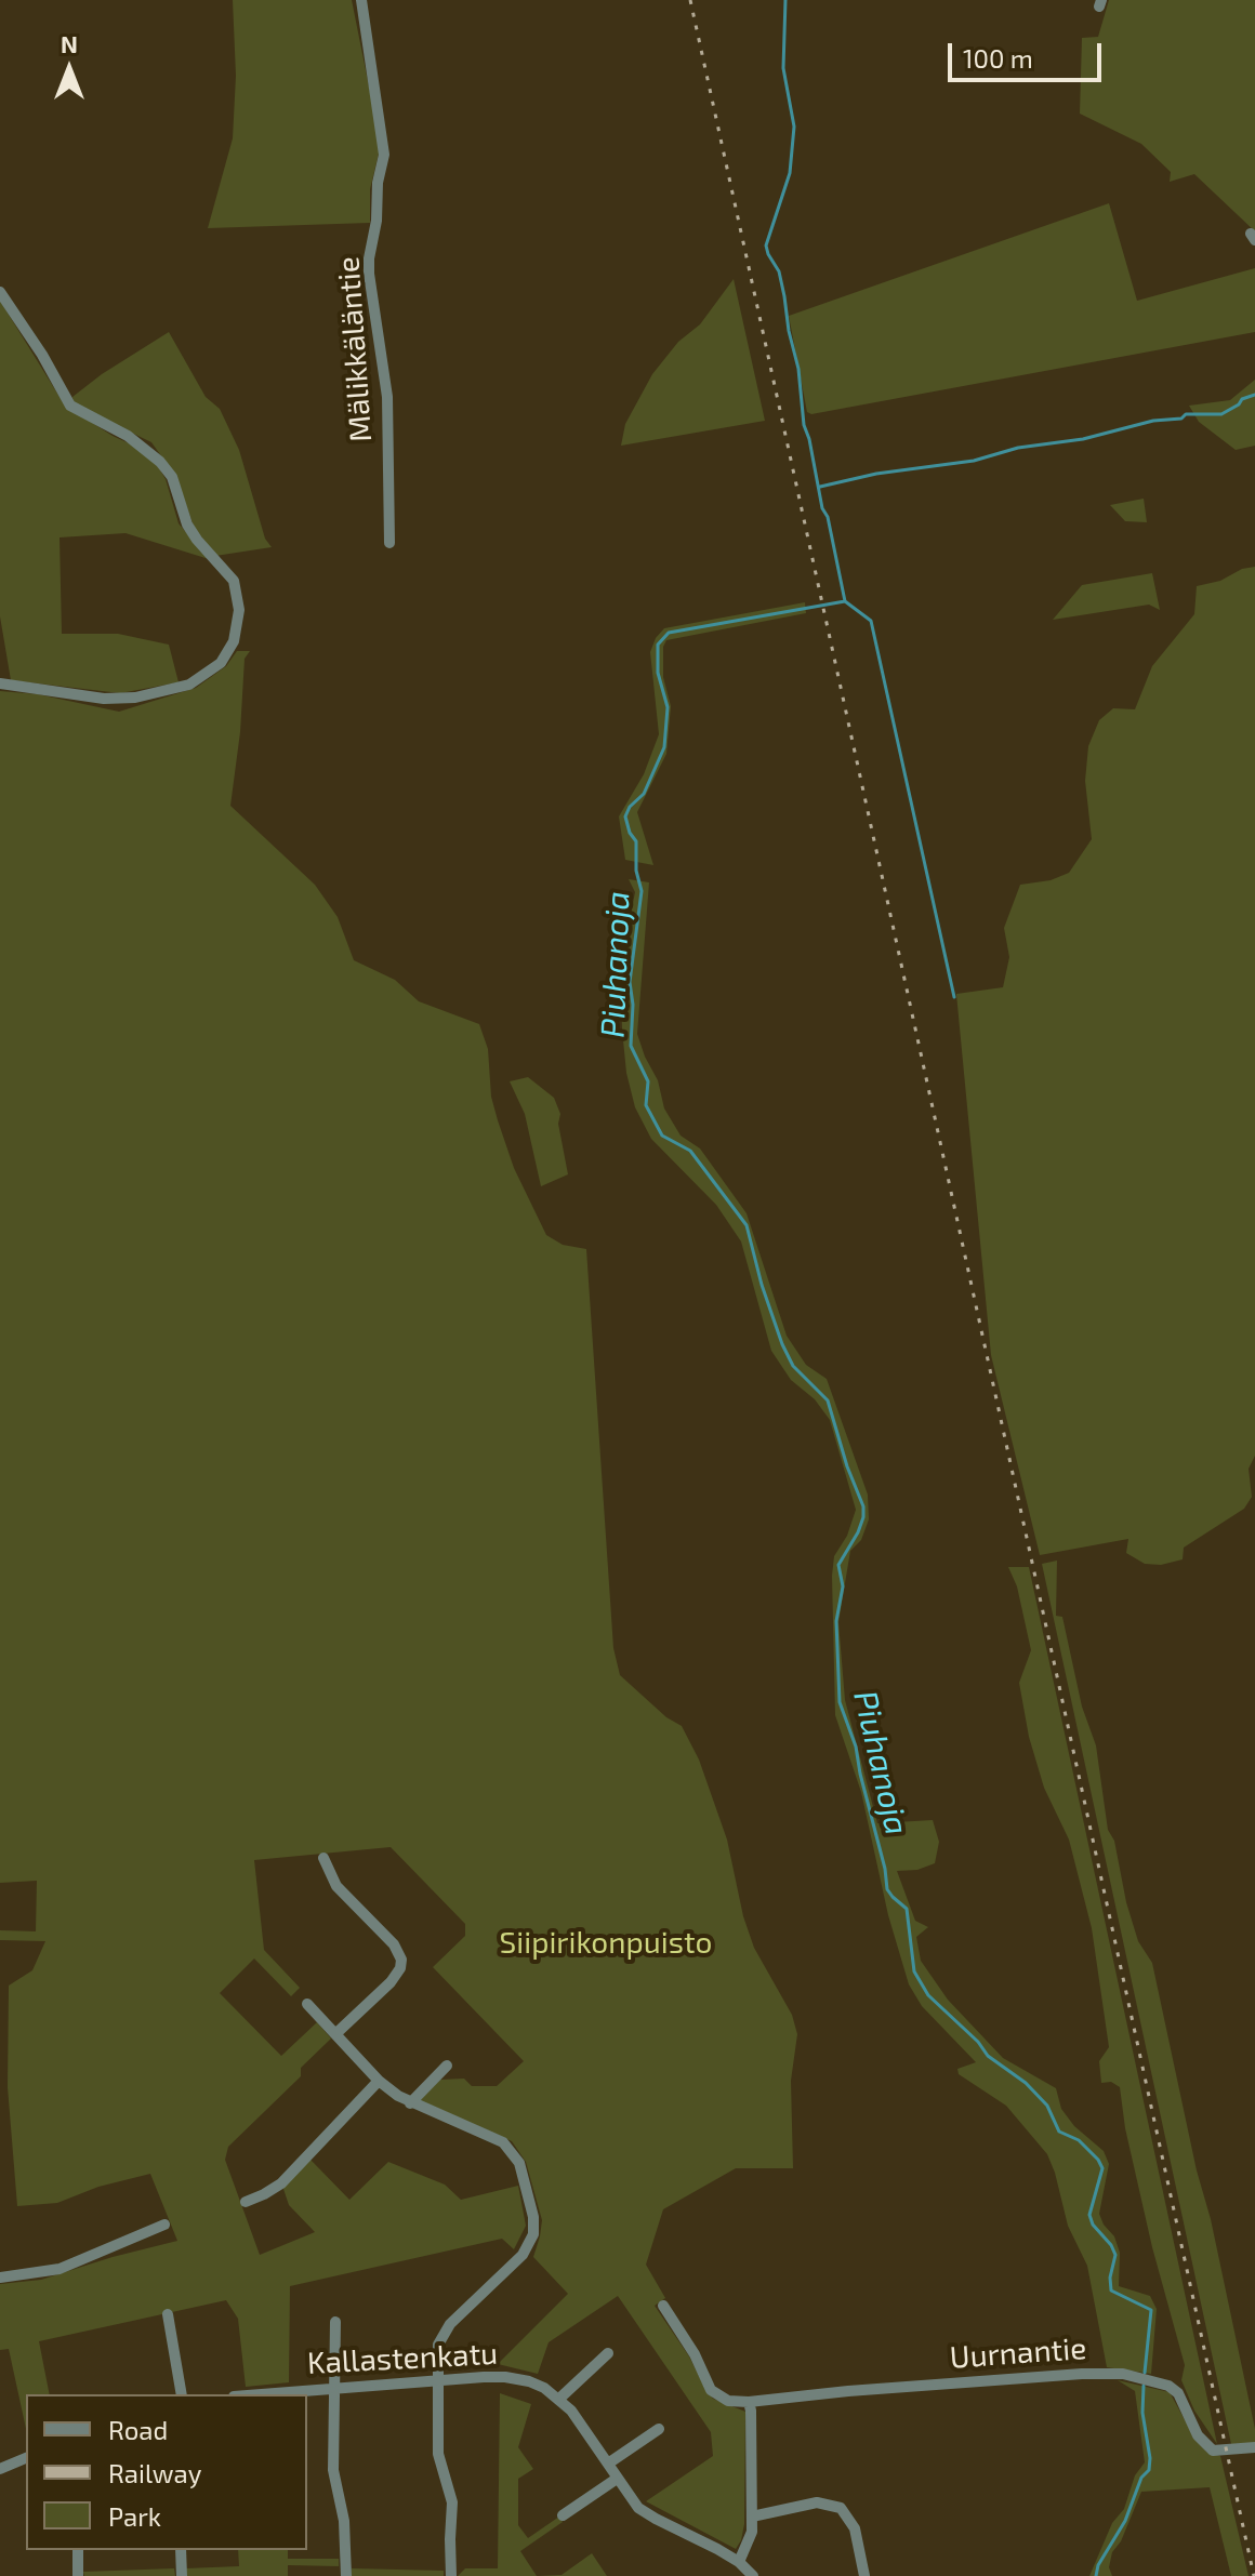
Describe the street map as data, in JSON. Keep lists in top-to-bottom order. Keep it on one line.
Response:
{"streets":{"street":["Mälikkäläntie","Uurnantie","Kallastenkatu"]},"water":["Piuhanoja"],"parks":["Siipirikonpuisto"],"legend":["Road","Railway","Park"],"scale_bar":"100 m","north":"top"}
